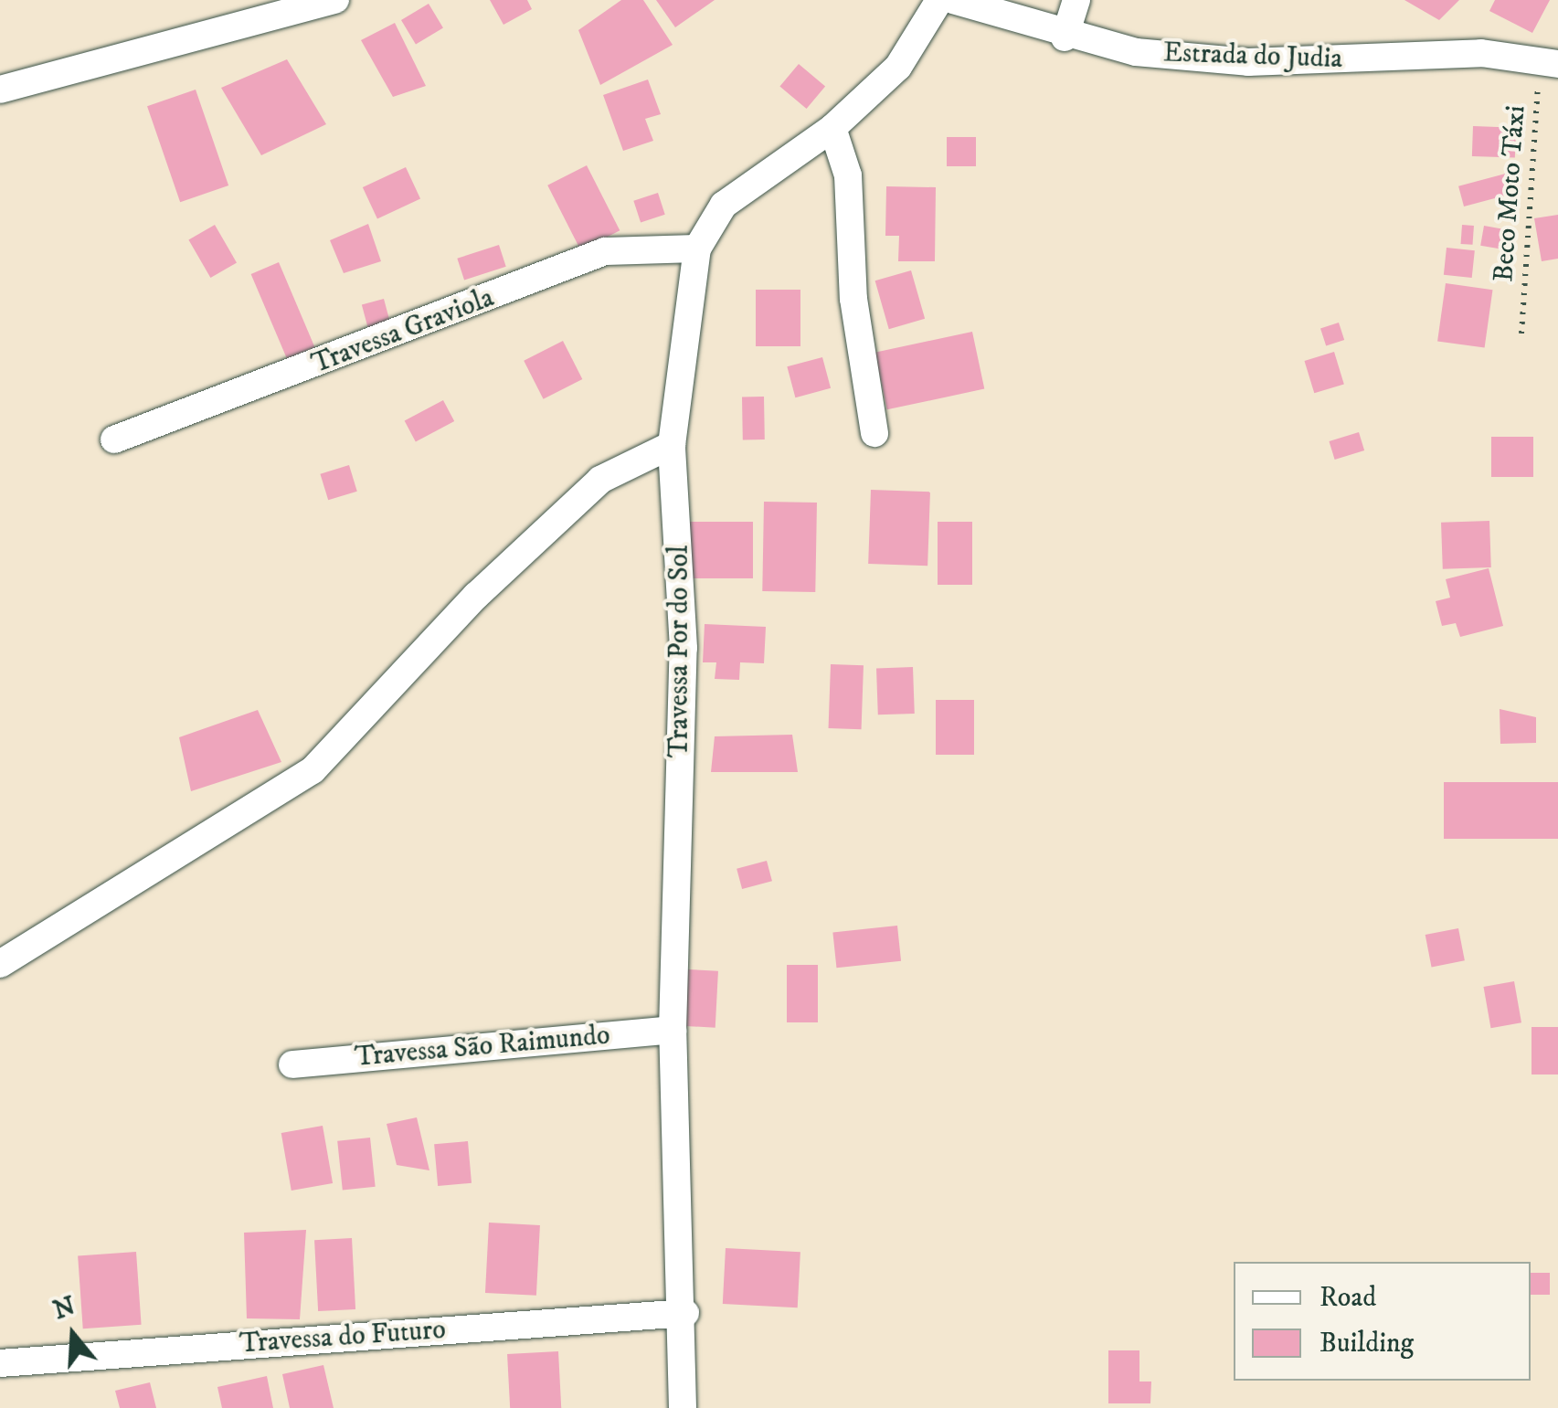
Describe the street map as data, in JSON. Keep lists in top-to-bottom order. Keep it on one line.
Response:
{"streets":{"street":["Estrada do Judia","Travessa Graviola","Travessa Por do Sol","Travessa São Raimundo","Travessa do Futuro"],"path":["Beco Moto Táxi"]},"crossings":[["Estrada do Judia","Beco Moto Táxi"],["Travessa Graviola","Travessa Por do Sol"],["Travessa Por do Sol","Travessa São Raimundo"],["Travessa Por do Sol","Travessa do Futuro"]],"legend":["Road","Building"],"north":"top"}
